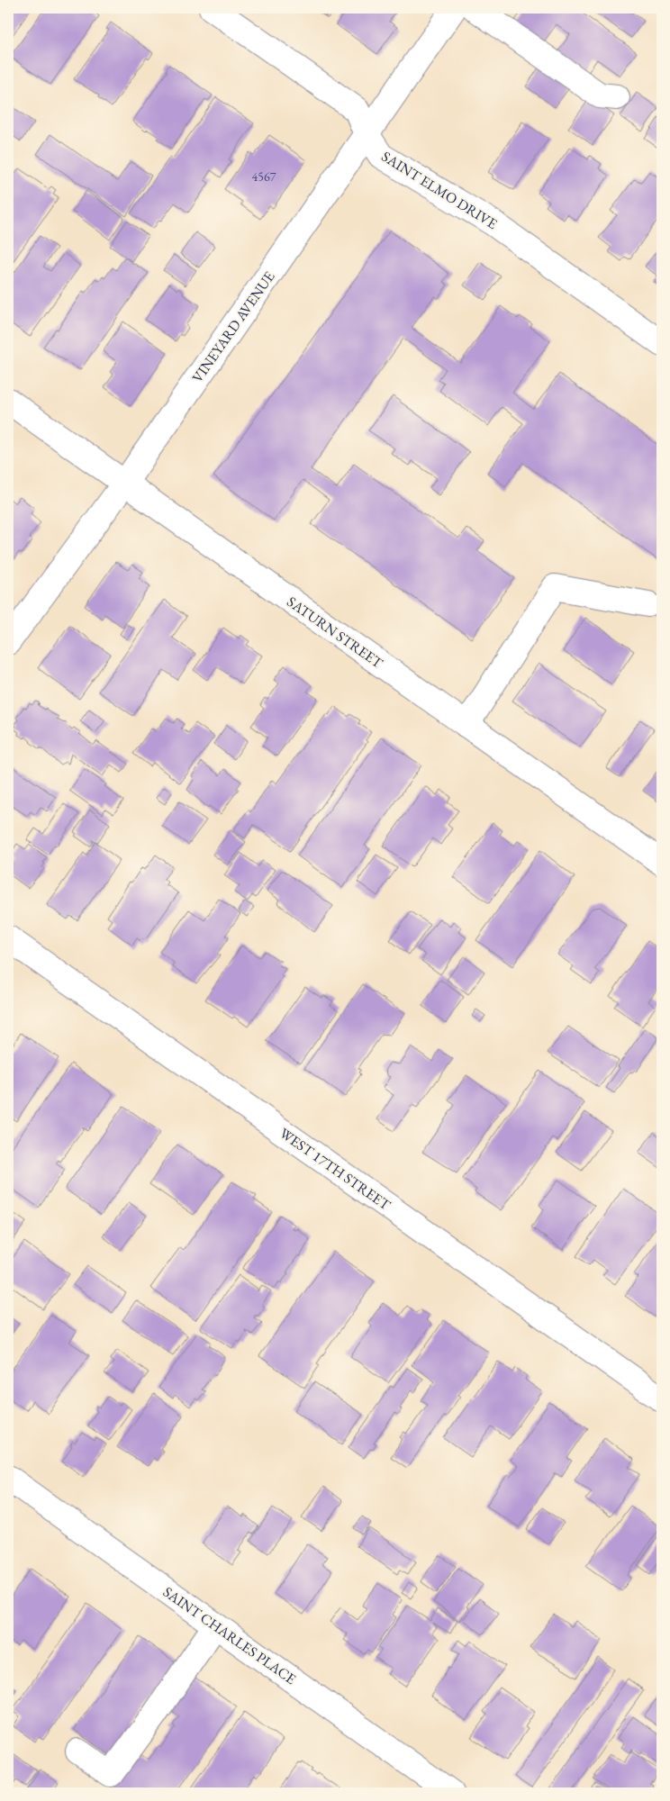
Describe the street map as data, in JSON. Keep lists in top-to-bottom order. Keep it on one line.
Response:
{"streets":{"street":["SAINT ELMO DRIVE","VINEYARD AVENUE","SATURN STREET","WEST 17TH STREET","SAINT CHARLES PLACE"]},"crossings":[["SAINT ELMO DRIVE","VINEYARD AVENUE"],["VINEYARD AVENUE","SATURN STREET"]],"house_numbers":["4567"]}
